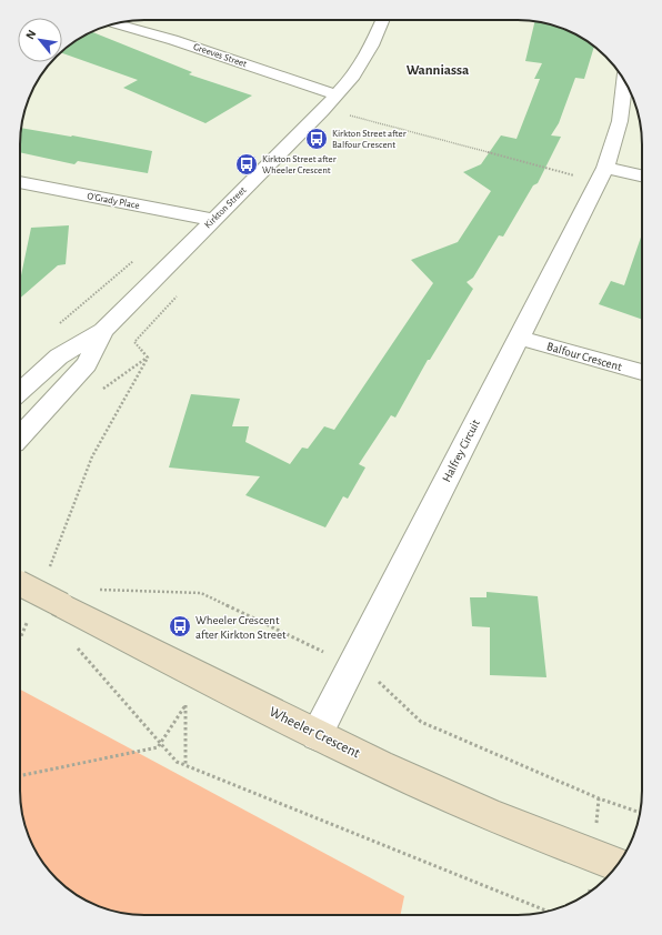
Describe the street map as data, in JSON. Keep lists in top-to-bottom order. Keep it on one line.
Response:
{"streets":{"street":["Greeves Street","O'Grady Place","Kirkton Street","Balfour Crescent","Halfrey Circuit","Wheeler Crescent"]},"crossings":[["Greeves Street","Kirkton Street"],["O'Grady Place","Kirkton Street"],["Balfour Crescent","Halfrey Circuit"],["Halfrey Circuit","Wheeler Crescent"]],"districts":["Wanniassa"],"places":{"bus stop":["Kirkton Street after Balfour Crescent","Kirkton Street after Wheeler Crescent","Wheeler Crescent after Kirkton Street"]},"north":"top left"}
